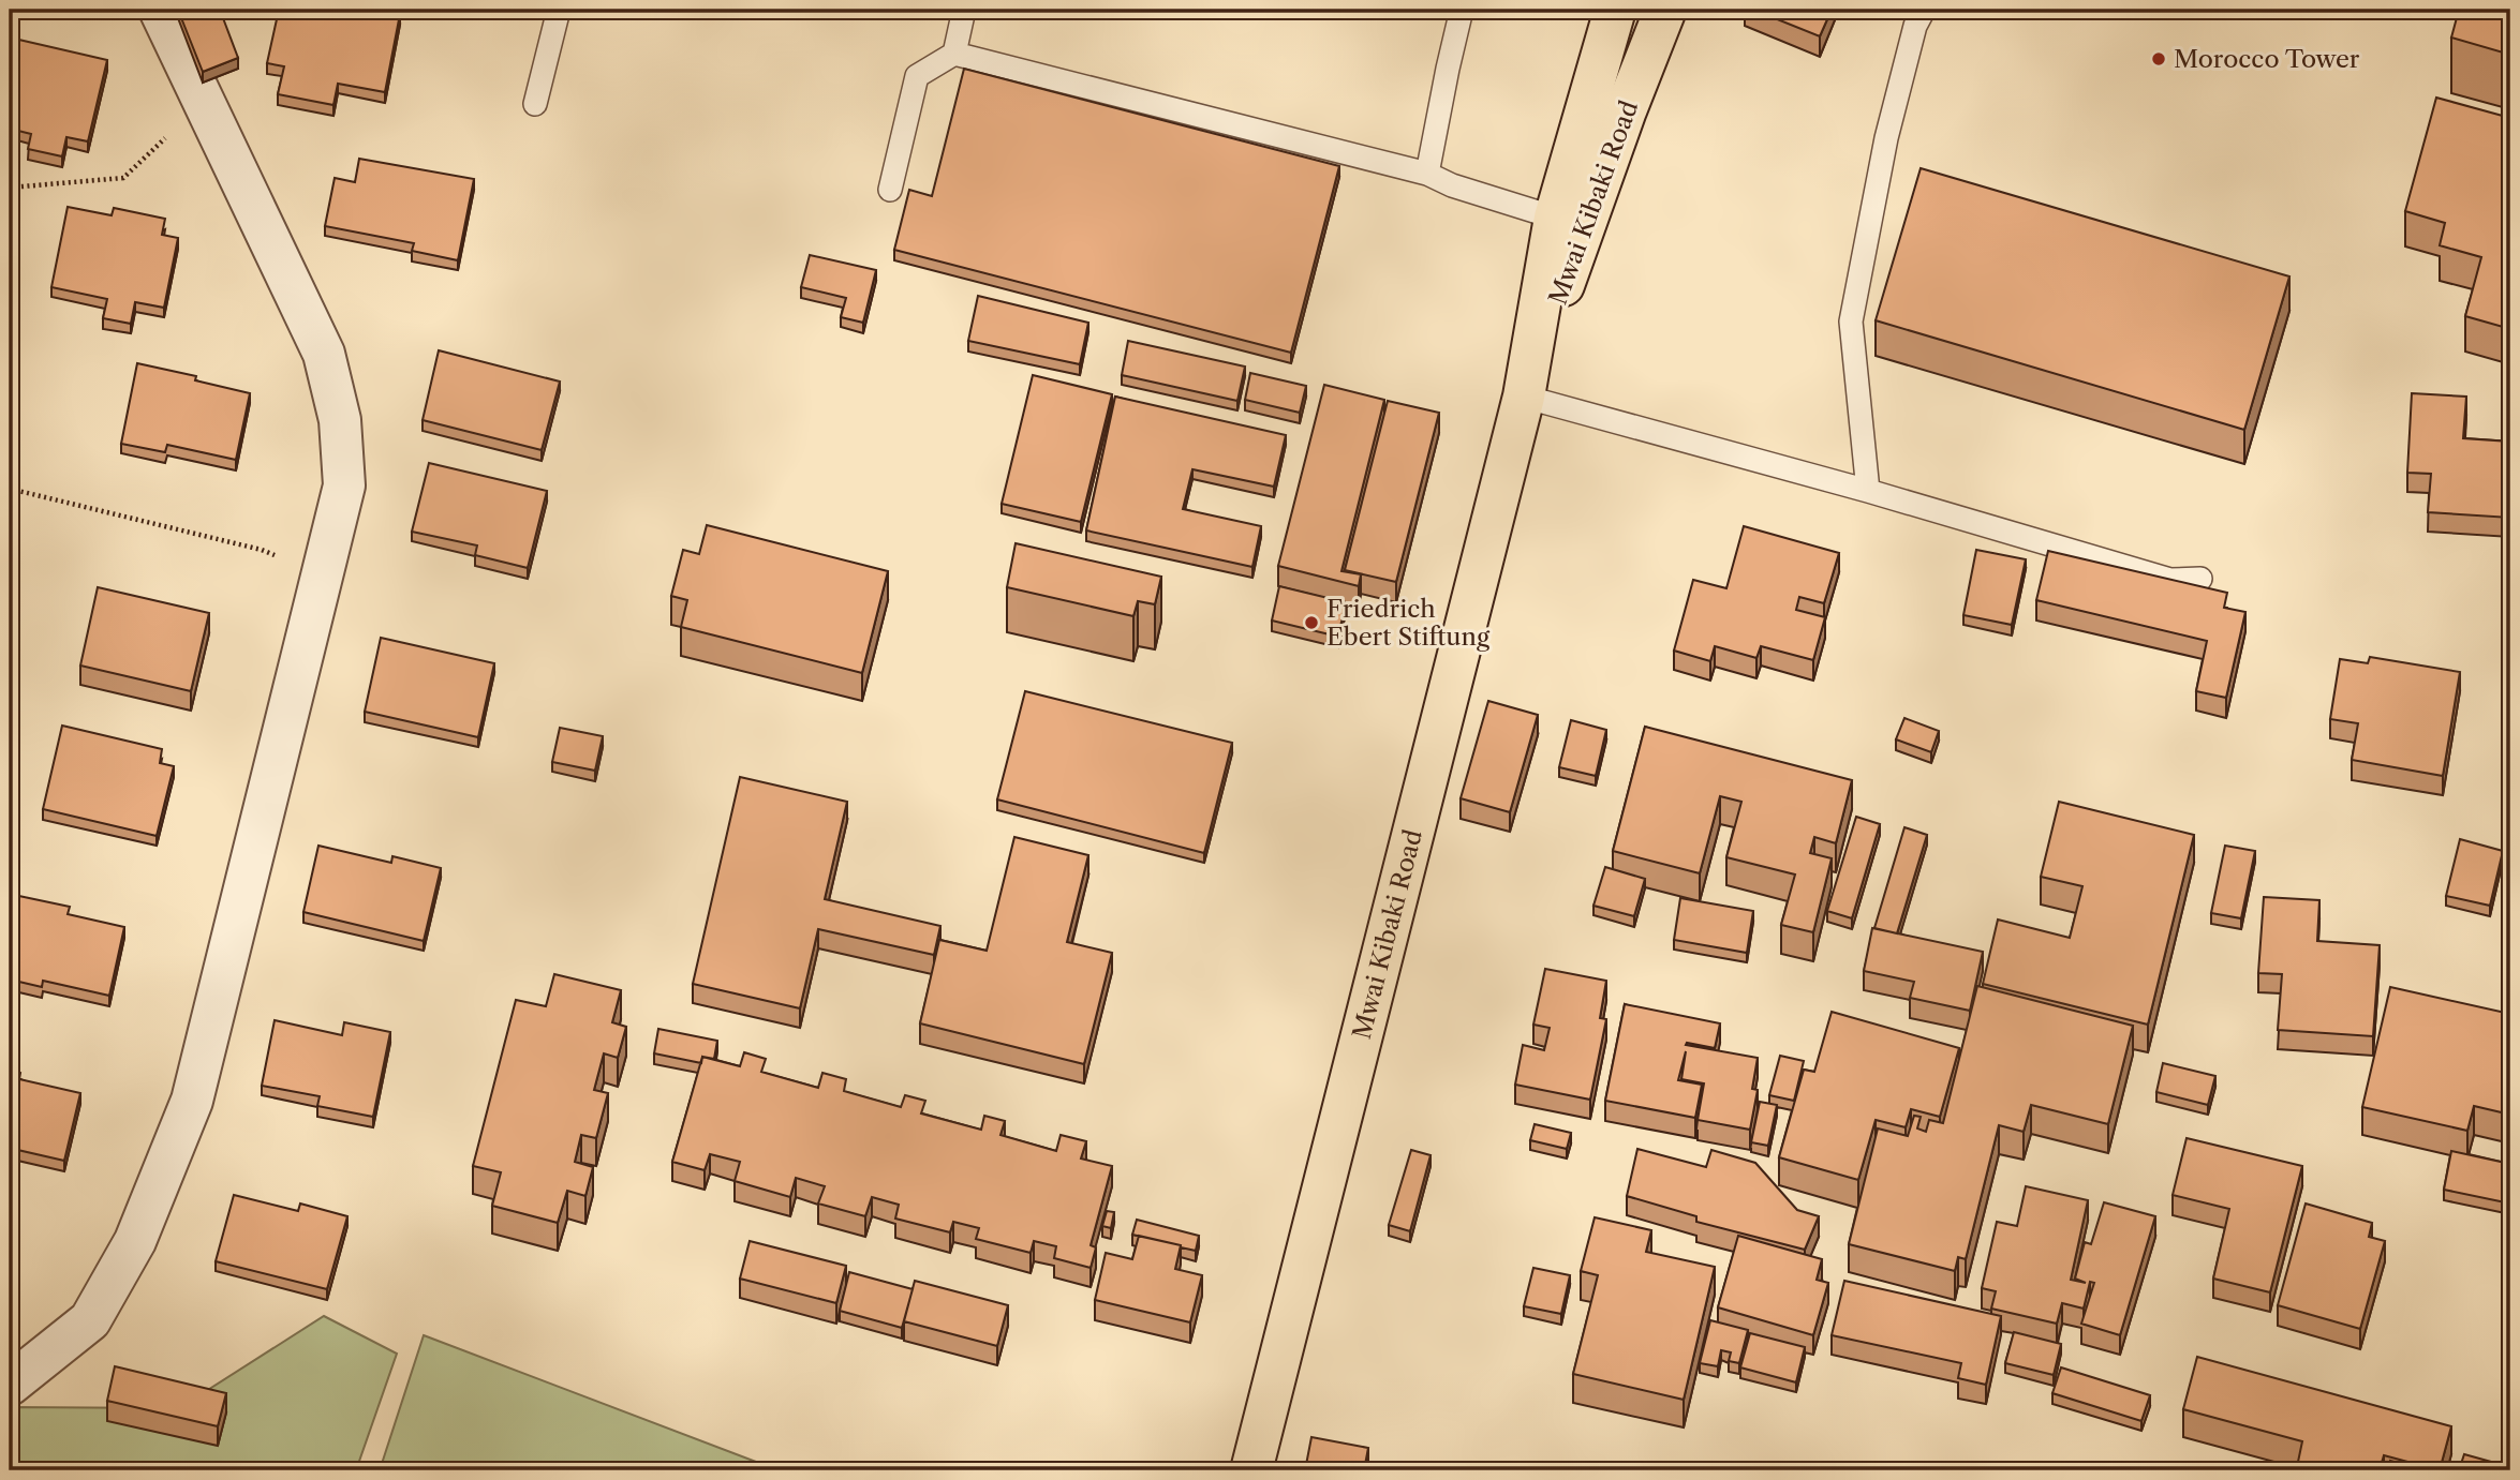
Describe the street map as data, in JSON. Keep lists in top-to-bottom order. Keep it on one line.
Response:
{"streets":{"main road":["Mwai Kibaki Road"]},"places":["Morocco Tower","Friedrich Ebert Stiftung"]}
